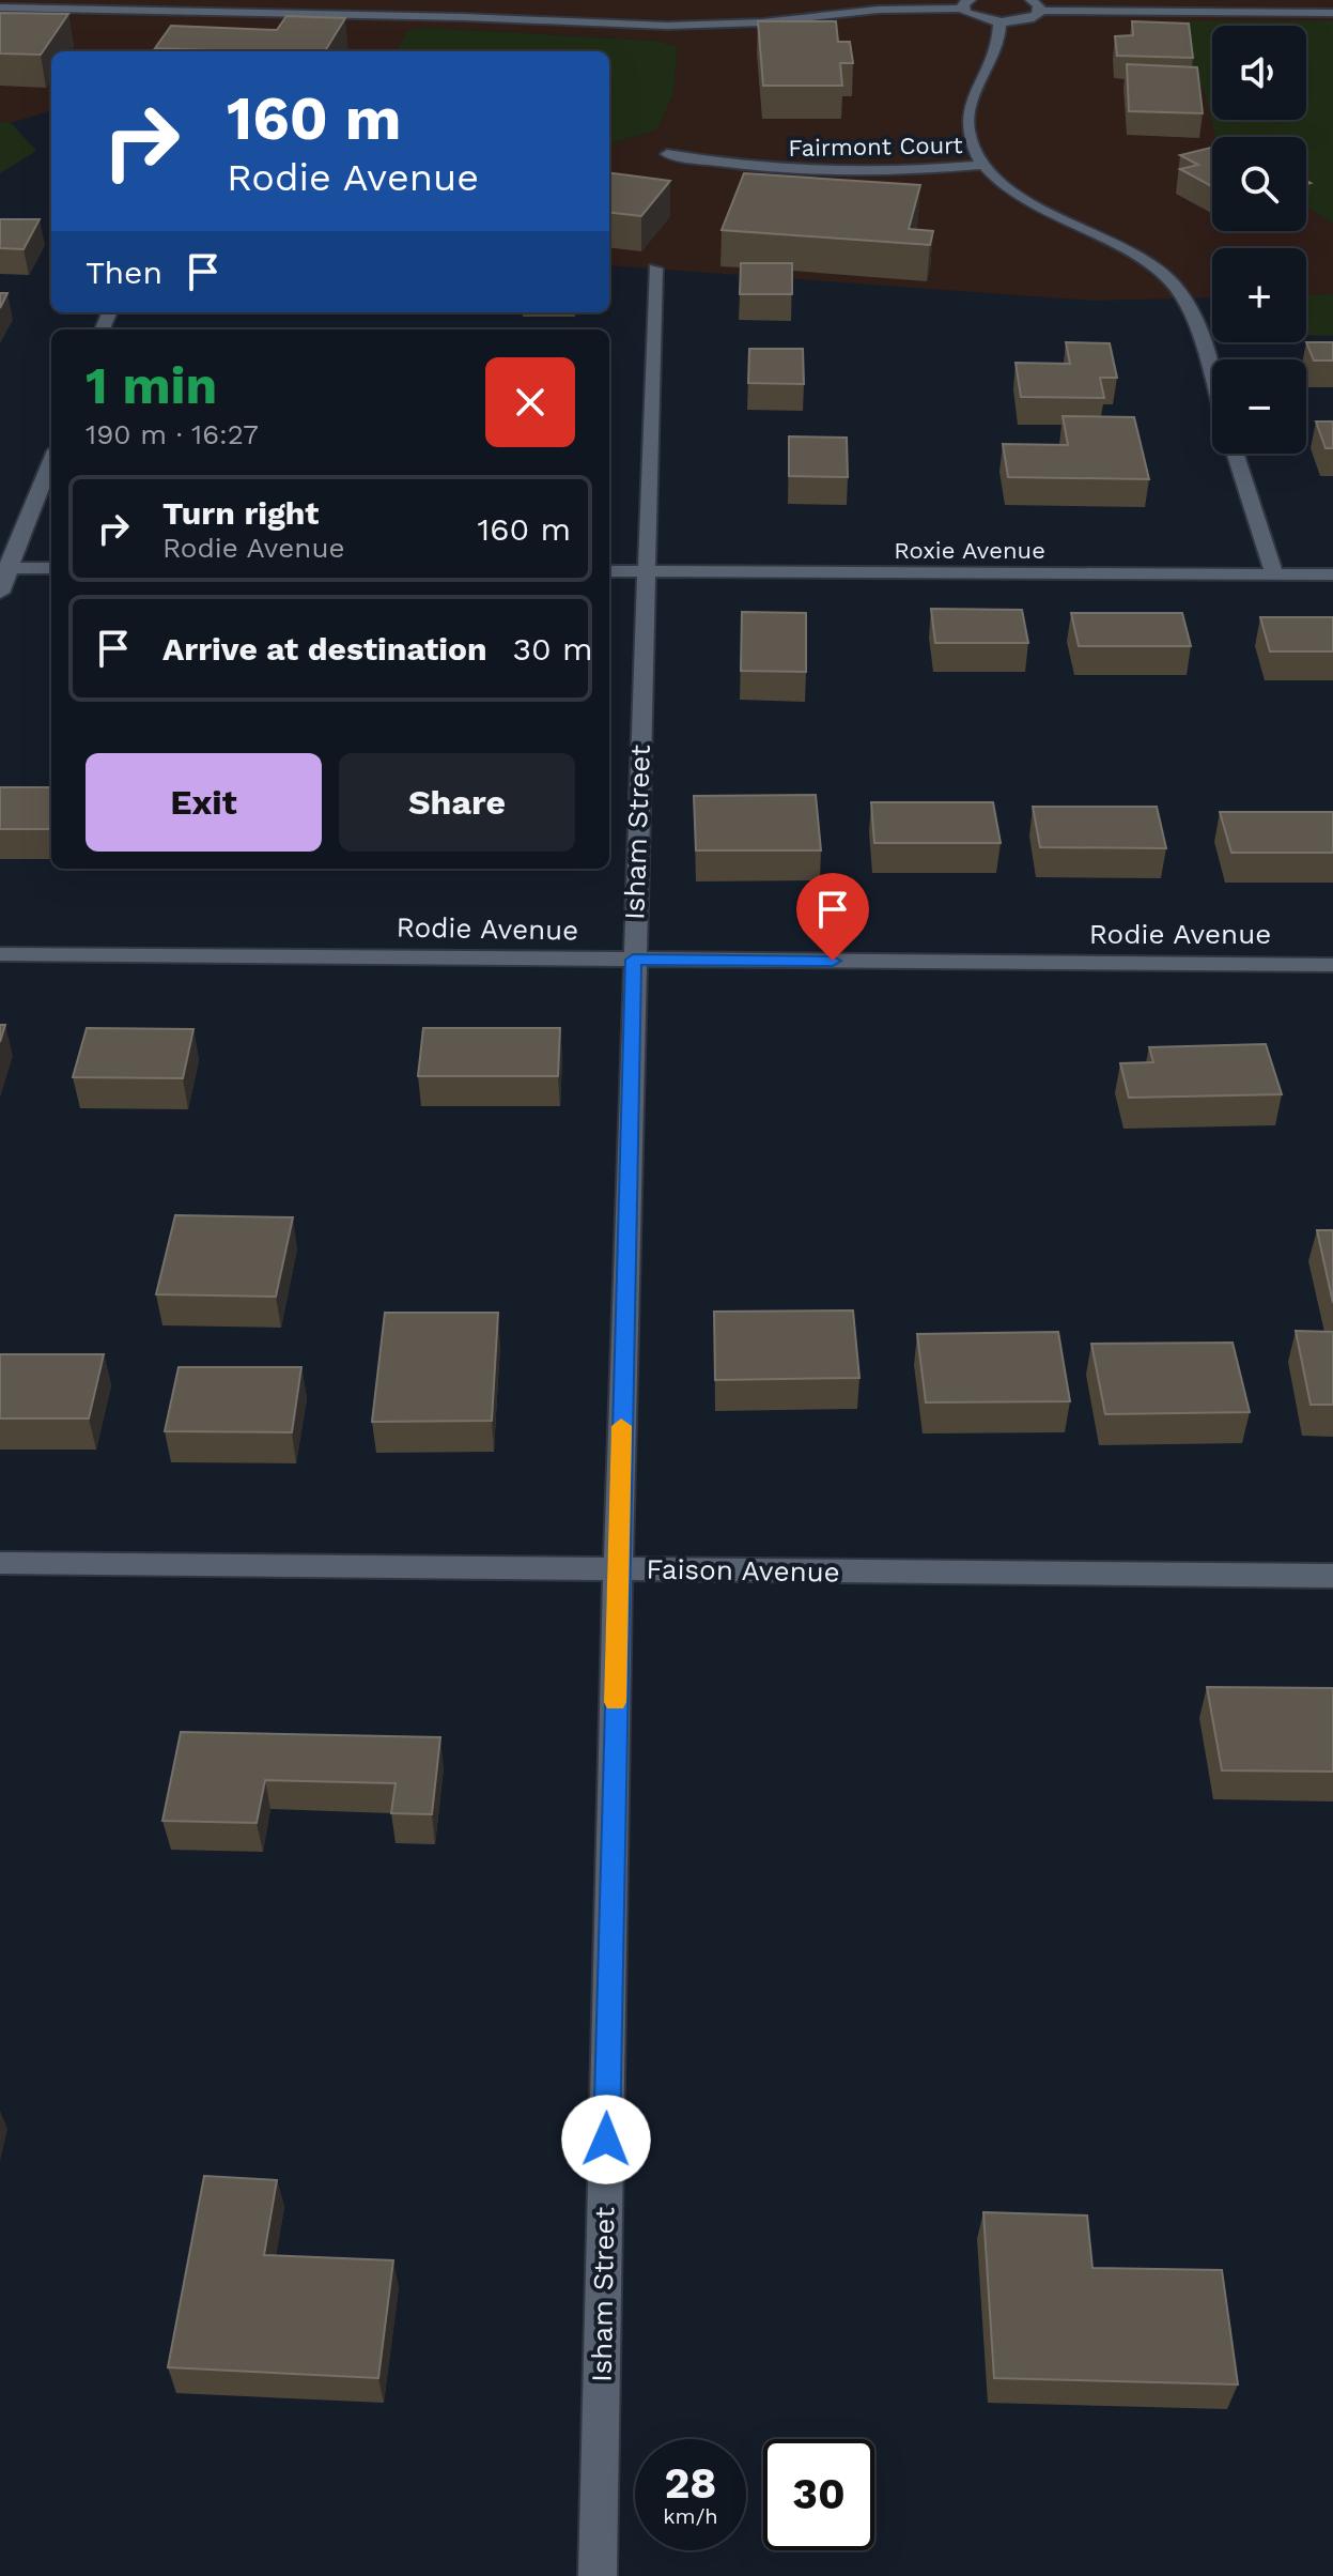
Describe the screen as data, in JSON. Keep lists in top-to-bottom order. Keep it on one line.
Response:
{"streets":{"street":["Fairmont Court","Roxie Avenue","Isham Street","Rodie Avenue","Faison Avenue"]},"crossings":[["Roxie Avenue","Isham Street"],["Isham Street","Rodie Avenue"],["Isham Street","Faison Avenue"]],"page":{"map_buttons":["+","−"],"turn":["160 m","Rodie Avenue"],"then":"Then","heading":["1 min","190 m · 16:27"],"list":[{"name":"Turn right","note":"Rodie Avenue","value":"160 m"},{"name":"Arrive at destination","value":"30 m"}],"buttons":["Exit","Share"],"speed":"28 km/h","limit":"30"}}
